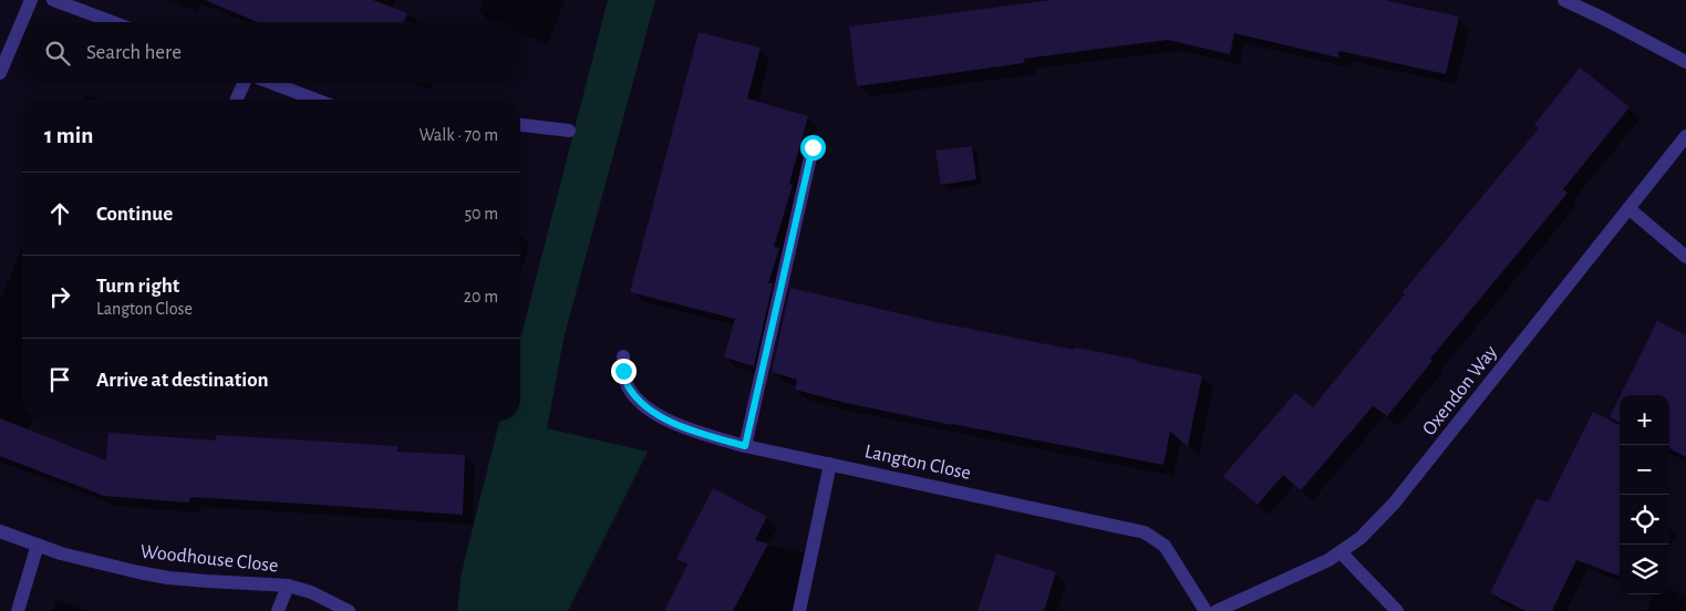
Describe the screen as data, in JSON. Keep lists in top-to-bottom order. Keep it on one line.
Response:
{"streets":{"street":["Oxendon Way","Langton Close","Woodhouse Close"]},"page":{"search":"Search here","heading":["1 min","Walk · 70 m"],"list":[["Continue","50 m"],["Turn right","Langton Close","20 m"],"Arrive at destination"],"map_buttons":["+","−"]}}
